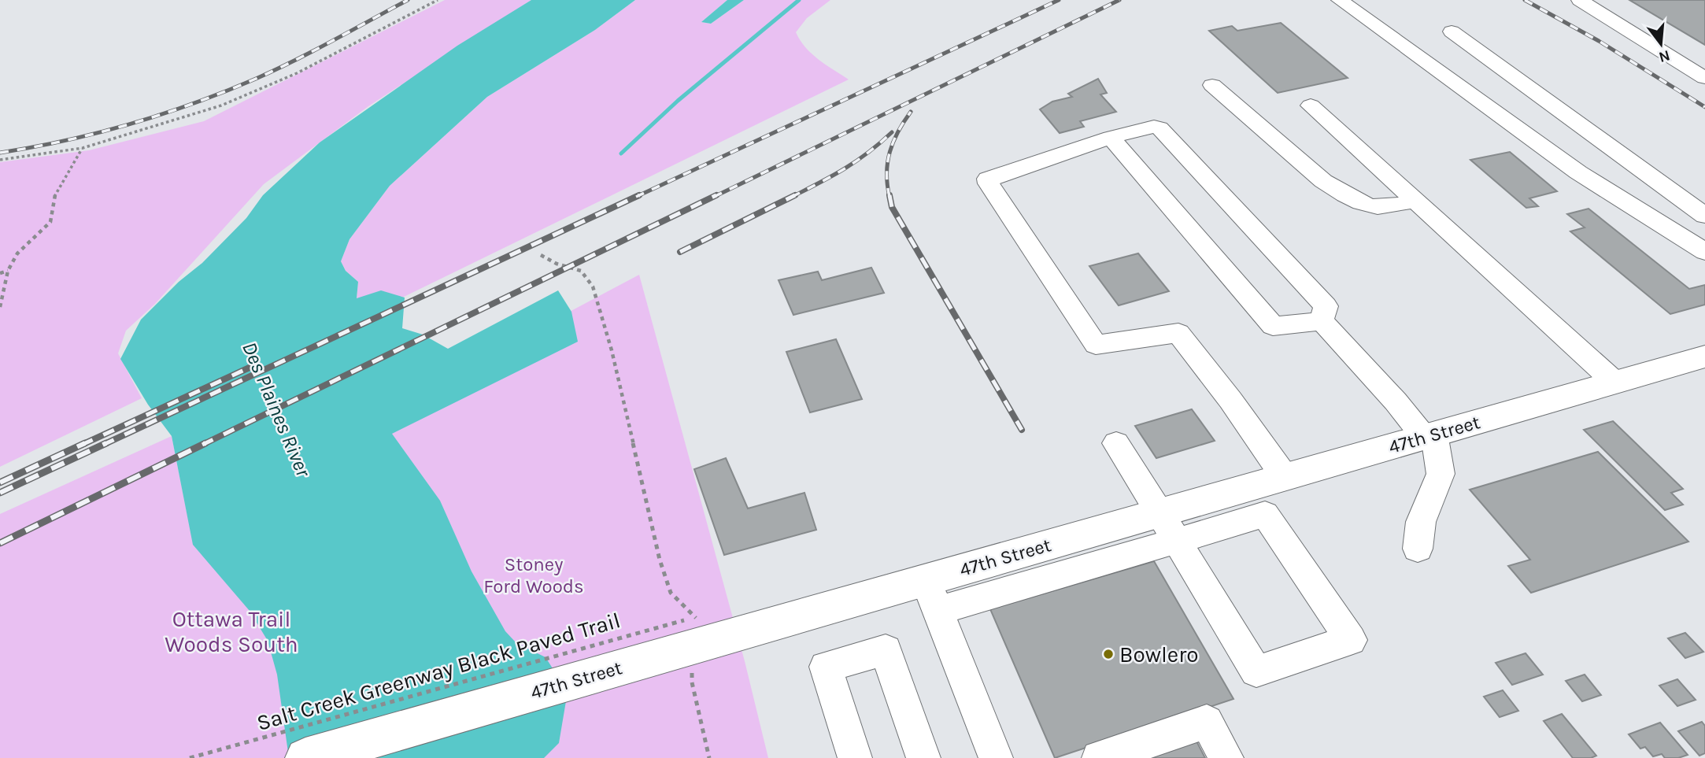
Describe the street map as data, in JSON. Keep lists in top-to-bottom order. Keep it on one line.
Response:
{"streets":{"main road":["47th Street"],"path":["Salt Creek Greenway Black Paved Trail"]},"crossings":[["47th Street","Salt Creek Greenway Black Paved Trail"]],"water":["Des Plaines River"],"parks":["Stoney Ford Woods","Ottawa Trail Woods South"],"places":["Bowlero"],"north":"bottom"}
